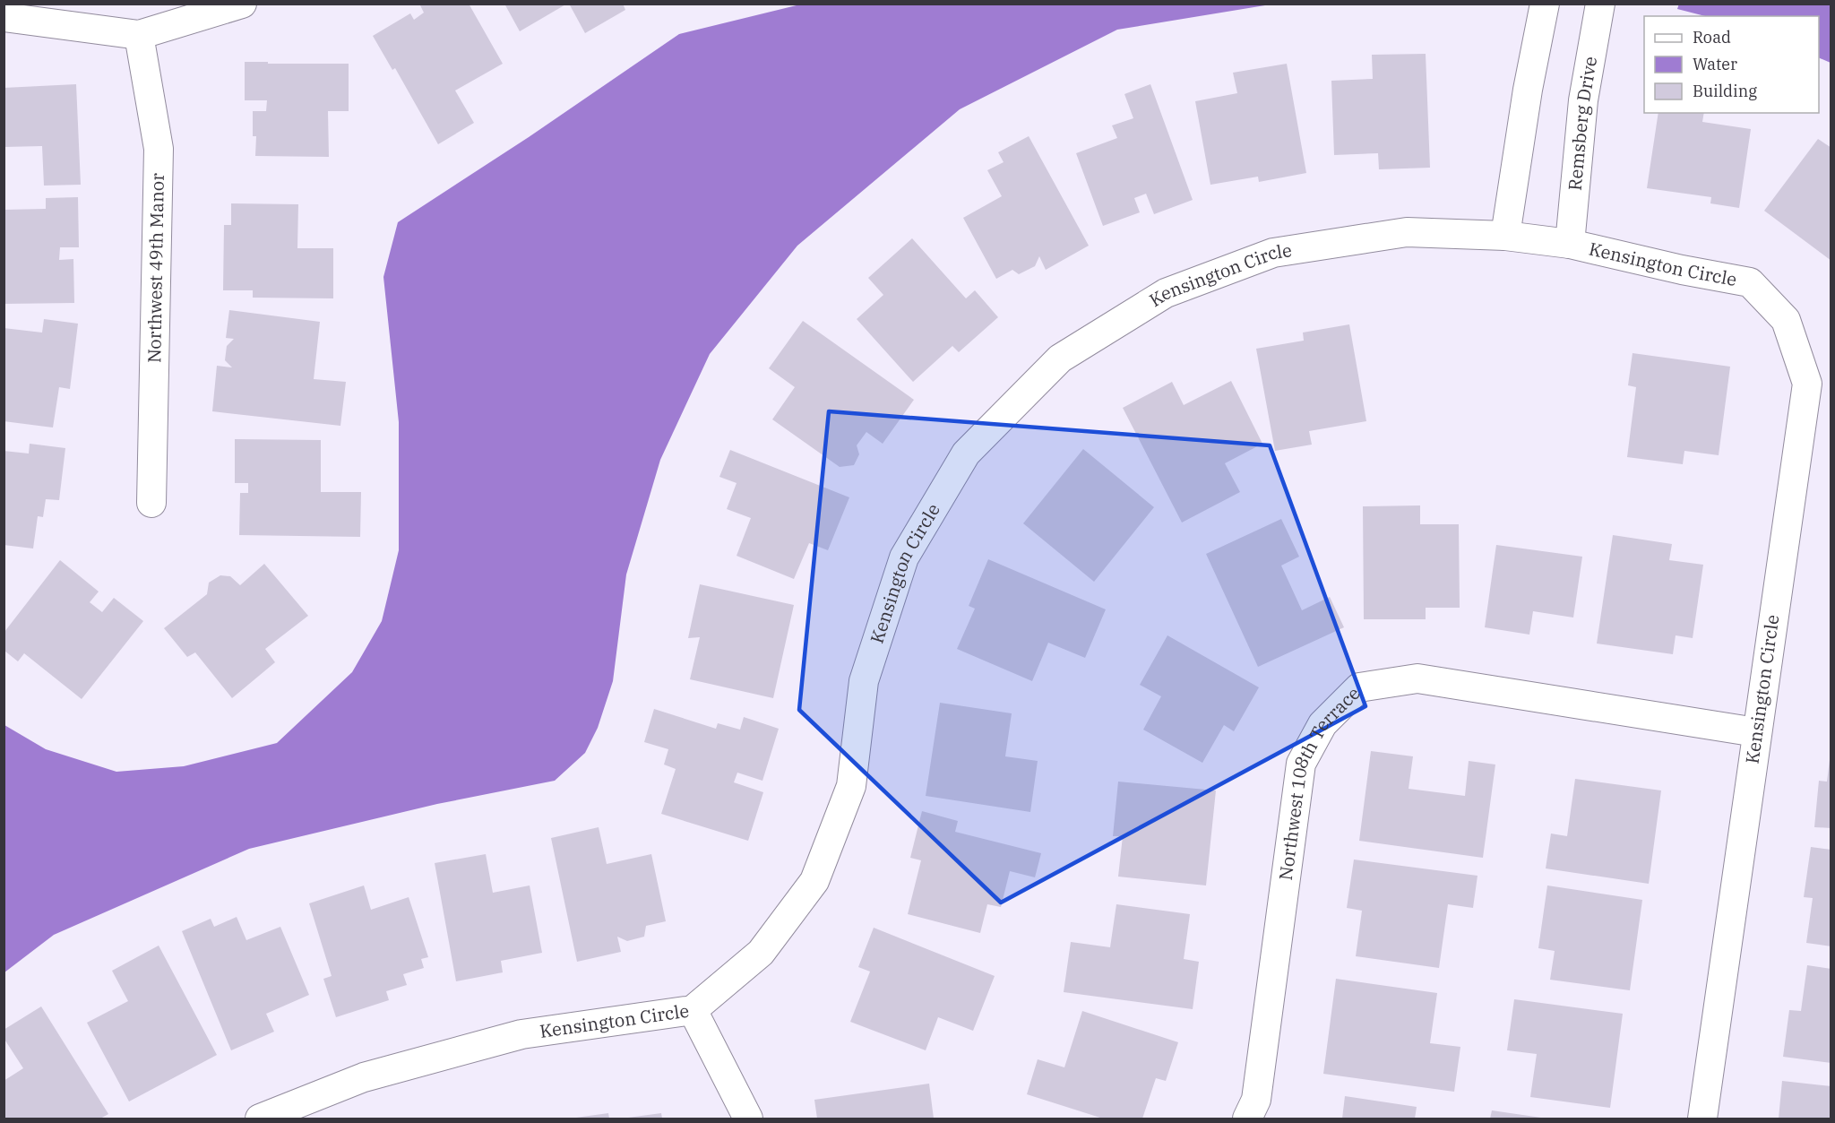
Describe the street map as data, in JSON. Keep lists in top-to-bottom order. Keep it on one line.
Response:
{"streets":{"street":["Remsberg Drive","Kensington Circle","Northwest 49th Manor","Northwest 108th Terrace"]},"crossings":[["Remsberg Drive","Kensington Circle"],["Kensington Circle","Northwest 108th Terrace"]],"legend":["Road","Water","Building"]}
